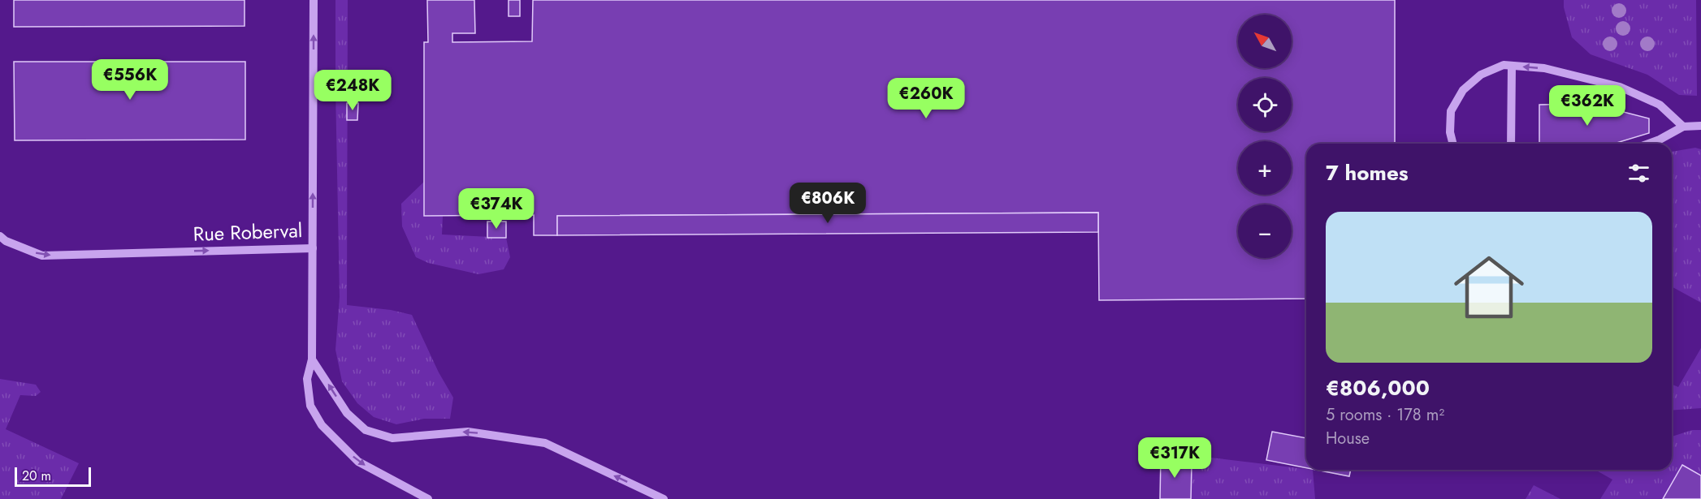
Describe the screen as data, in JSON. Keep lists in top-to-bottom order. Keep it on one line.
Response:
{"streets":{"lane":["Rue Roberval"]},"scale_bar":"20 m","north":"top left","page":{"map_buttons":["+","−"],"price":["€556K","€248K","€260K","€362K","€806K","€374K","€317K"],"heading":"7 homes","list":[{"name":"€806,000","note":"5 rooms · 178 m² · House"}],"scale":"20 m"}}
